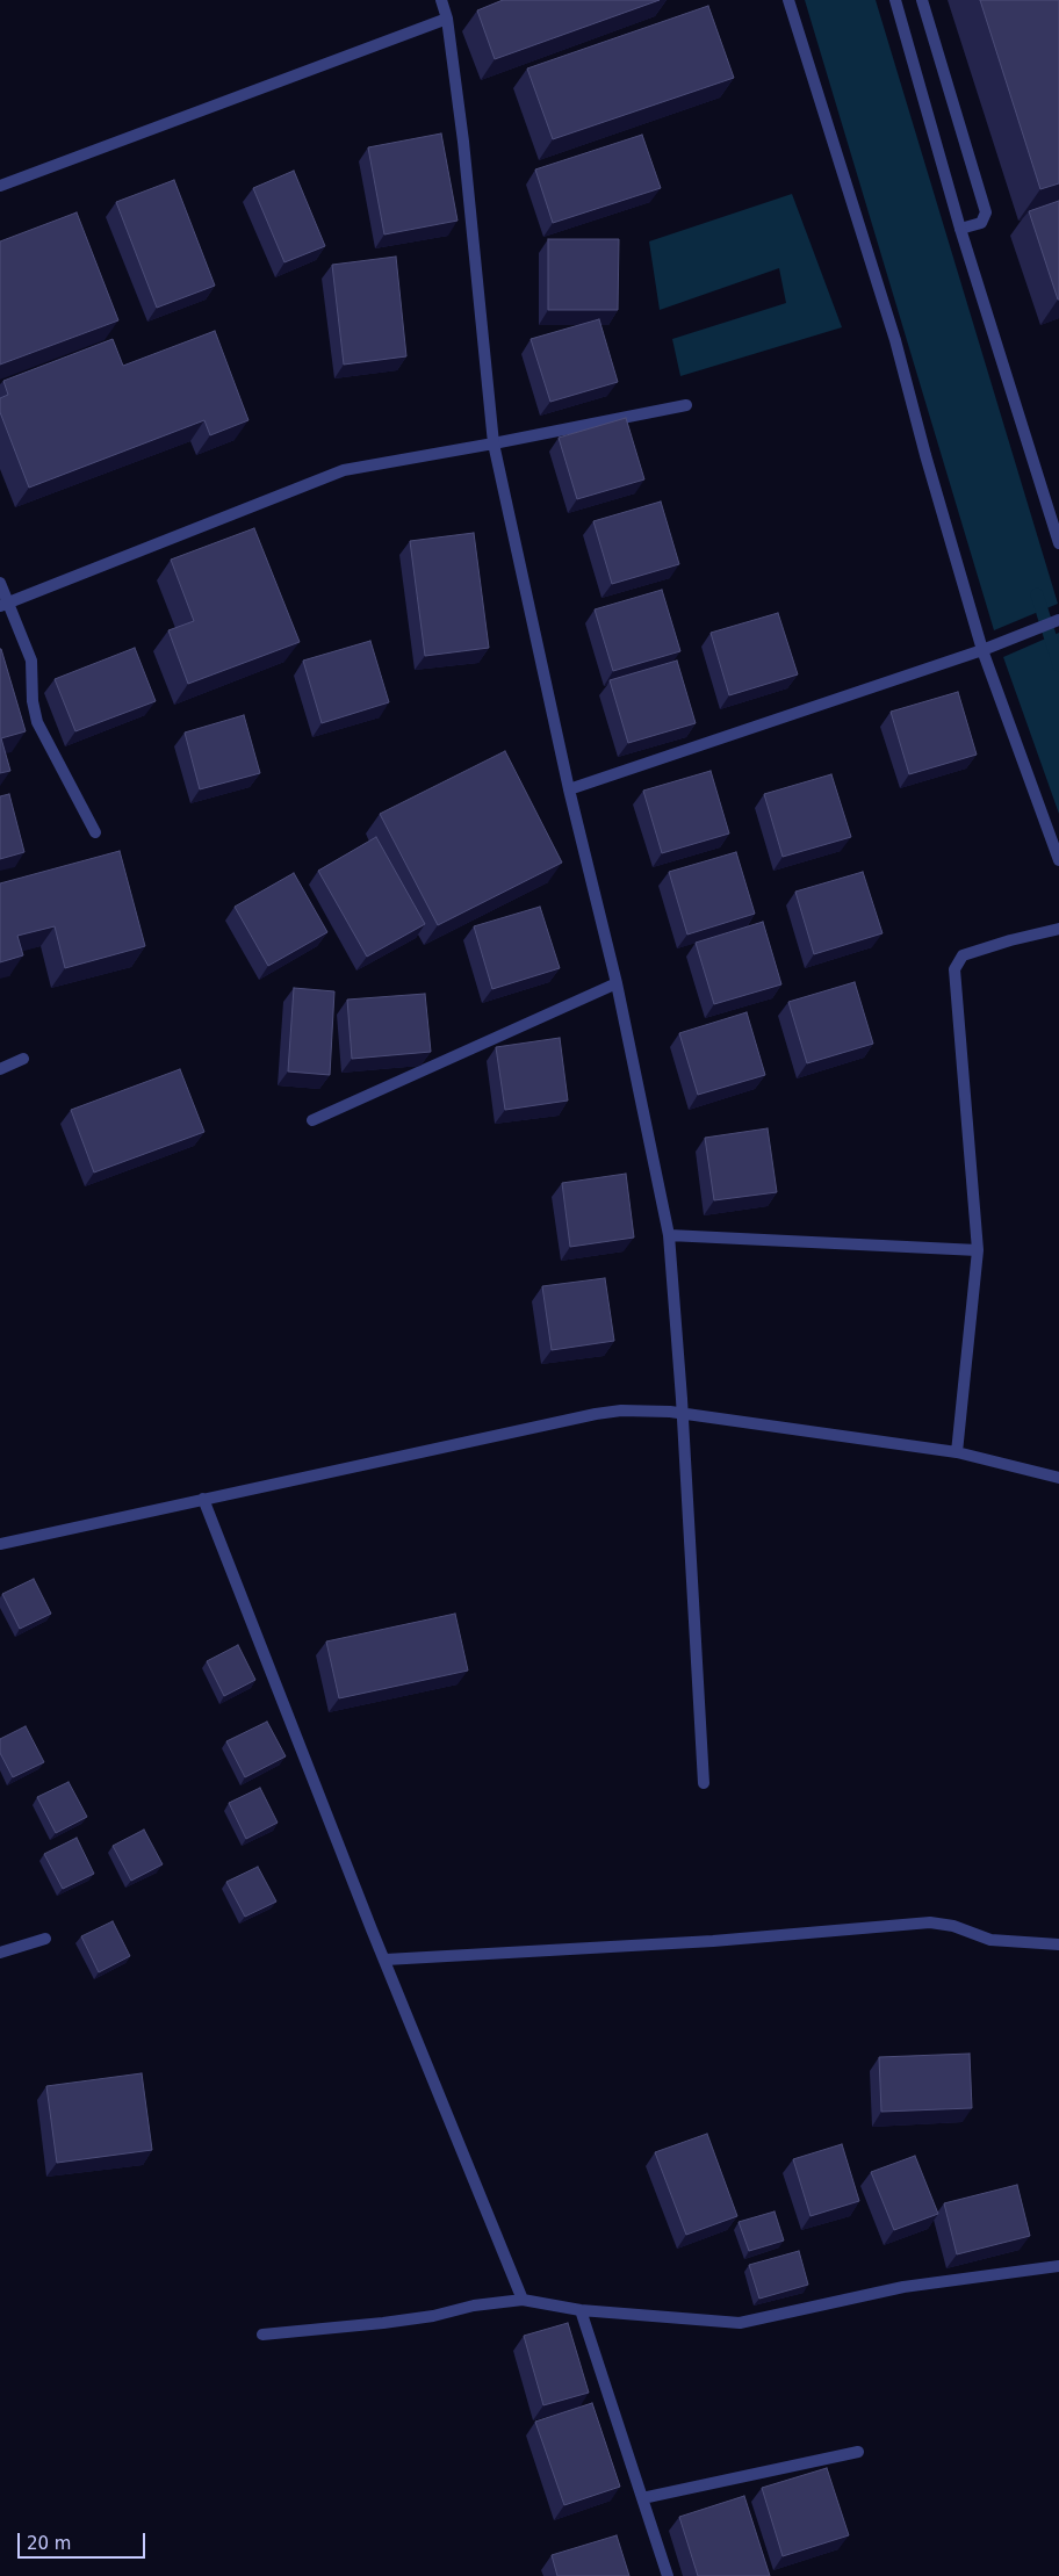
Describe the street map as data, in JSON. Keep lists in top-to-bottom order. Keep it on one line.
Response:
{"scale_bar":"20 m"}
